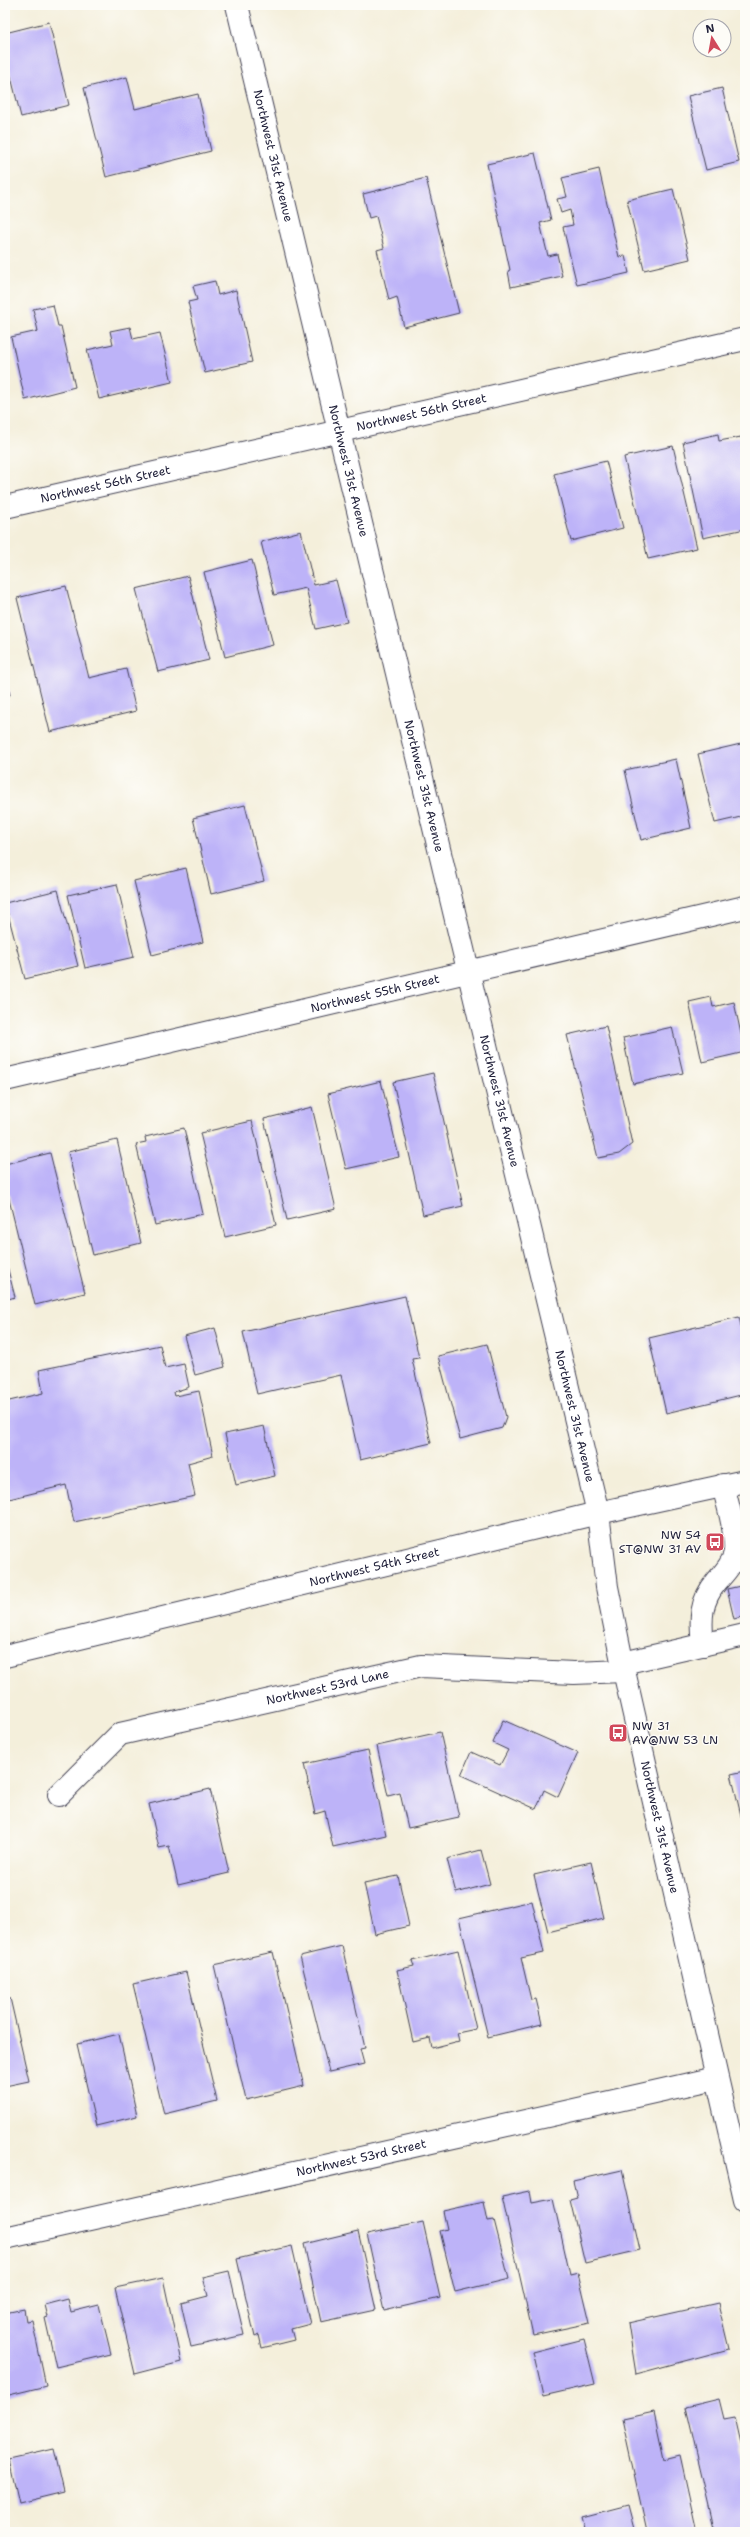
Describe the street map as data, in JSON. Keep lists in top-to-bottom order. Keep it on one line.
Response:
{"streets":{"street":["Northwest 31st Avenue","Northwest 56th Street","Northwest 55th Street","Northwest 54th Street","Northwest 53rd Lane","Northwest 53rd Street"]},"crossings":[["Northwest 31st Avenue","Northwest 56th Street"],["Northwest 31st Avenue","Northwest 55th Street"],["Northwest 31st Avenue","Northwest 54th Street"],["Northwest 31st Avenue","Northwest 53rd Lane"],["Northwest 31st Avenue","Northwest 53rd Street"]],"places":{"bus stop":["NW 54 ST@NW 31 AV","NW 31 AV@NW 53 LN"]},"north":"top"}
